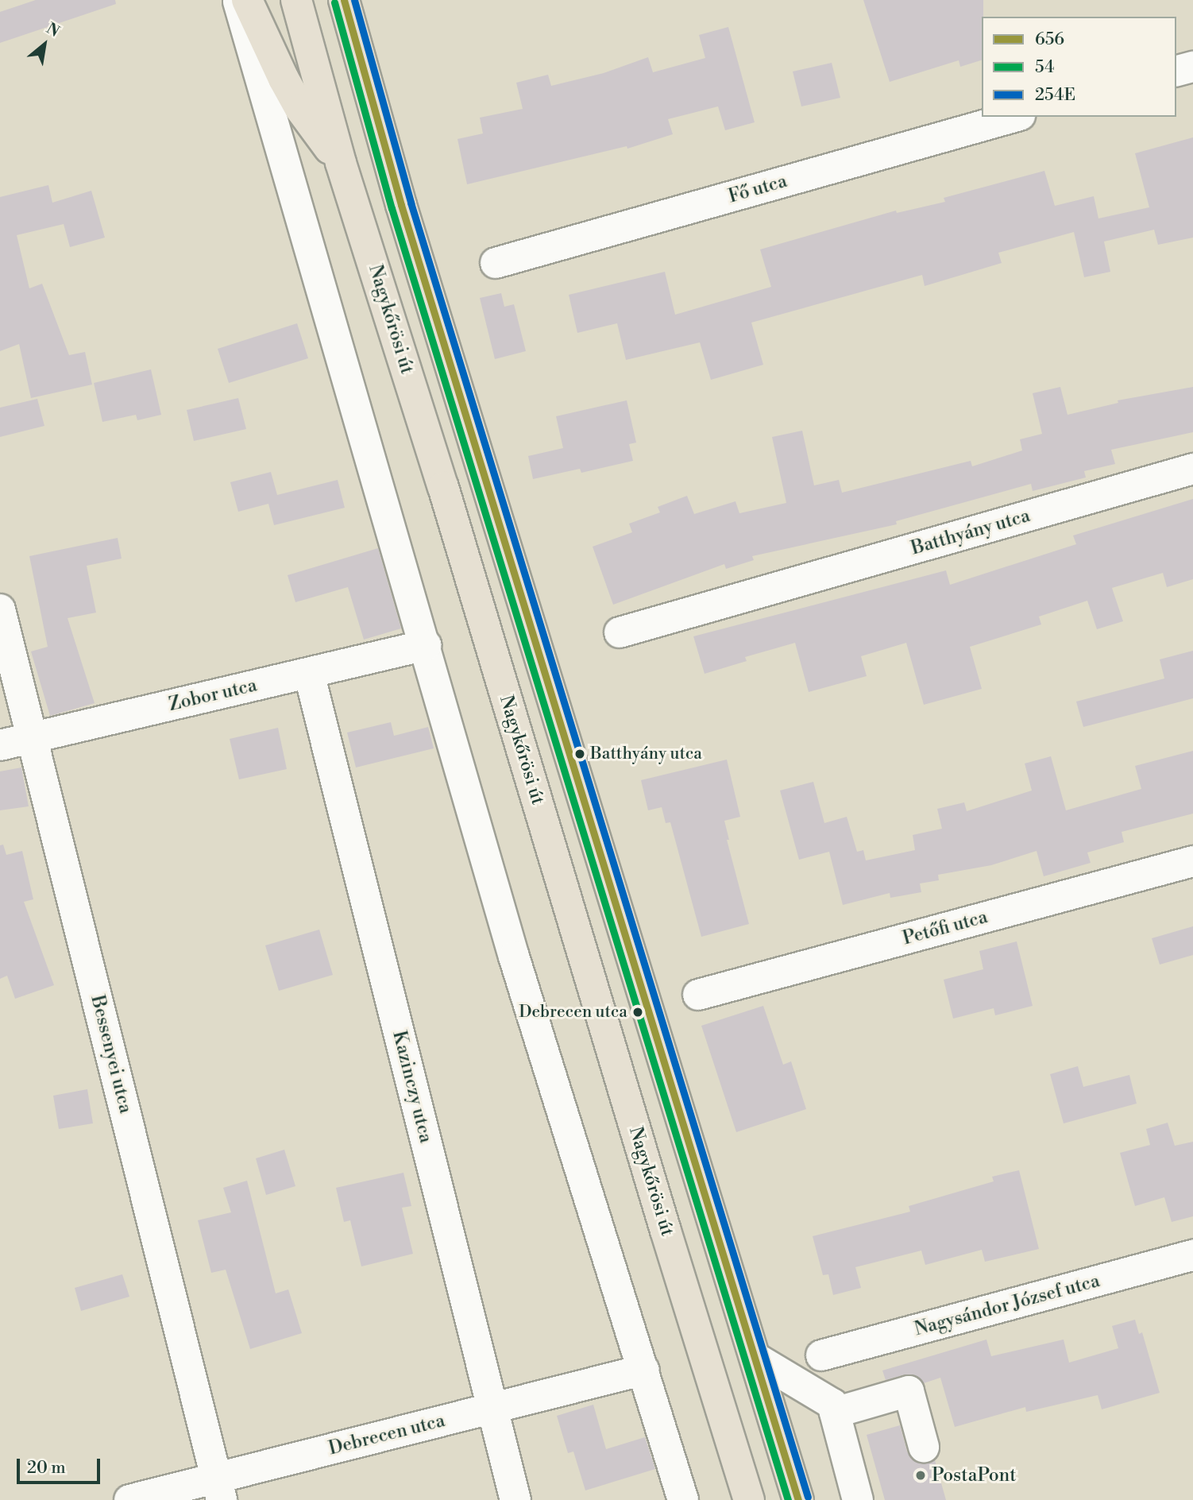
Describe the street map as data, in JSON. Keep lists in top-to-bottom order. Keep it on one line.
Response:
{"streets":{"main road":["Nagykőrösi út"],"street":["Fő utca","Batthyány utca","Zobor utca","Petőfi utca","Bessenyei utca","Kazinczy utca","Nagysándor József utca","Debrecen utca"]},"crossings":[["Zobor utca","Bessenyei utca"],["Zobor utca","Kazinczy utca"],["Bessenyei utca","Debrecen utca"],["Kazinczy utca","Debrecen utca"]],"places":["Batthyány utca","Debrecen utca","PostaPont"],"lines":["transit line 656","transit line 254E","transit line 54"],"legend":["656","54","254E"],"scale_bar":"20 m","north":"top right"}
